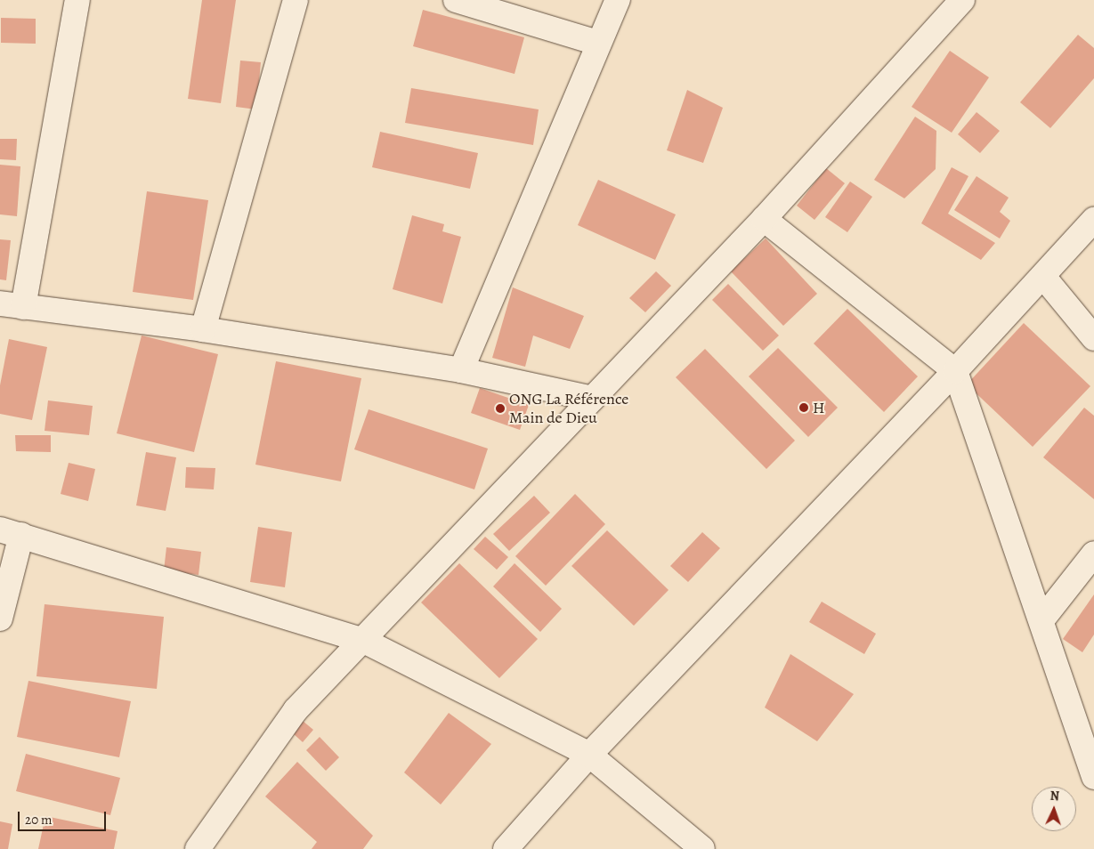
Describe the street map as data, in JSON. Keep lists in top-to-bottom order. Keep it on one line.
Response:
{"places":["H","ONG La Référence Main de Dieu"],"scale_bar":"20 m","north":"top"}
